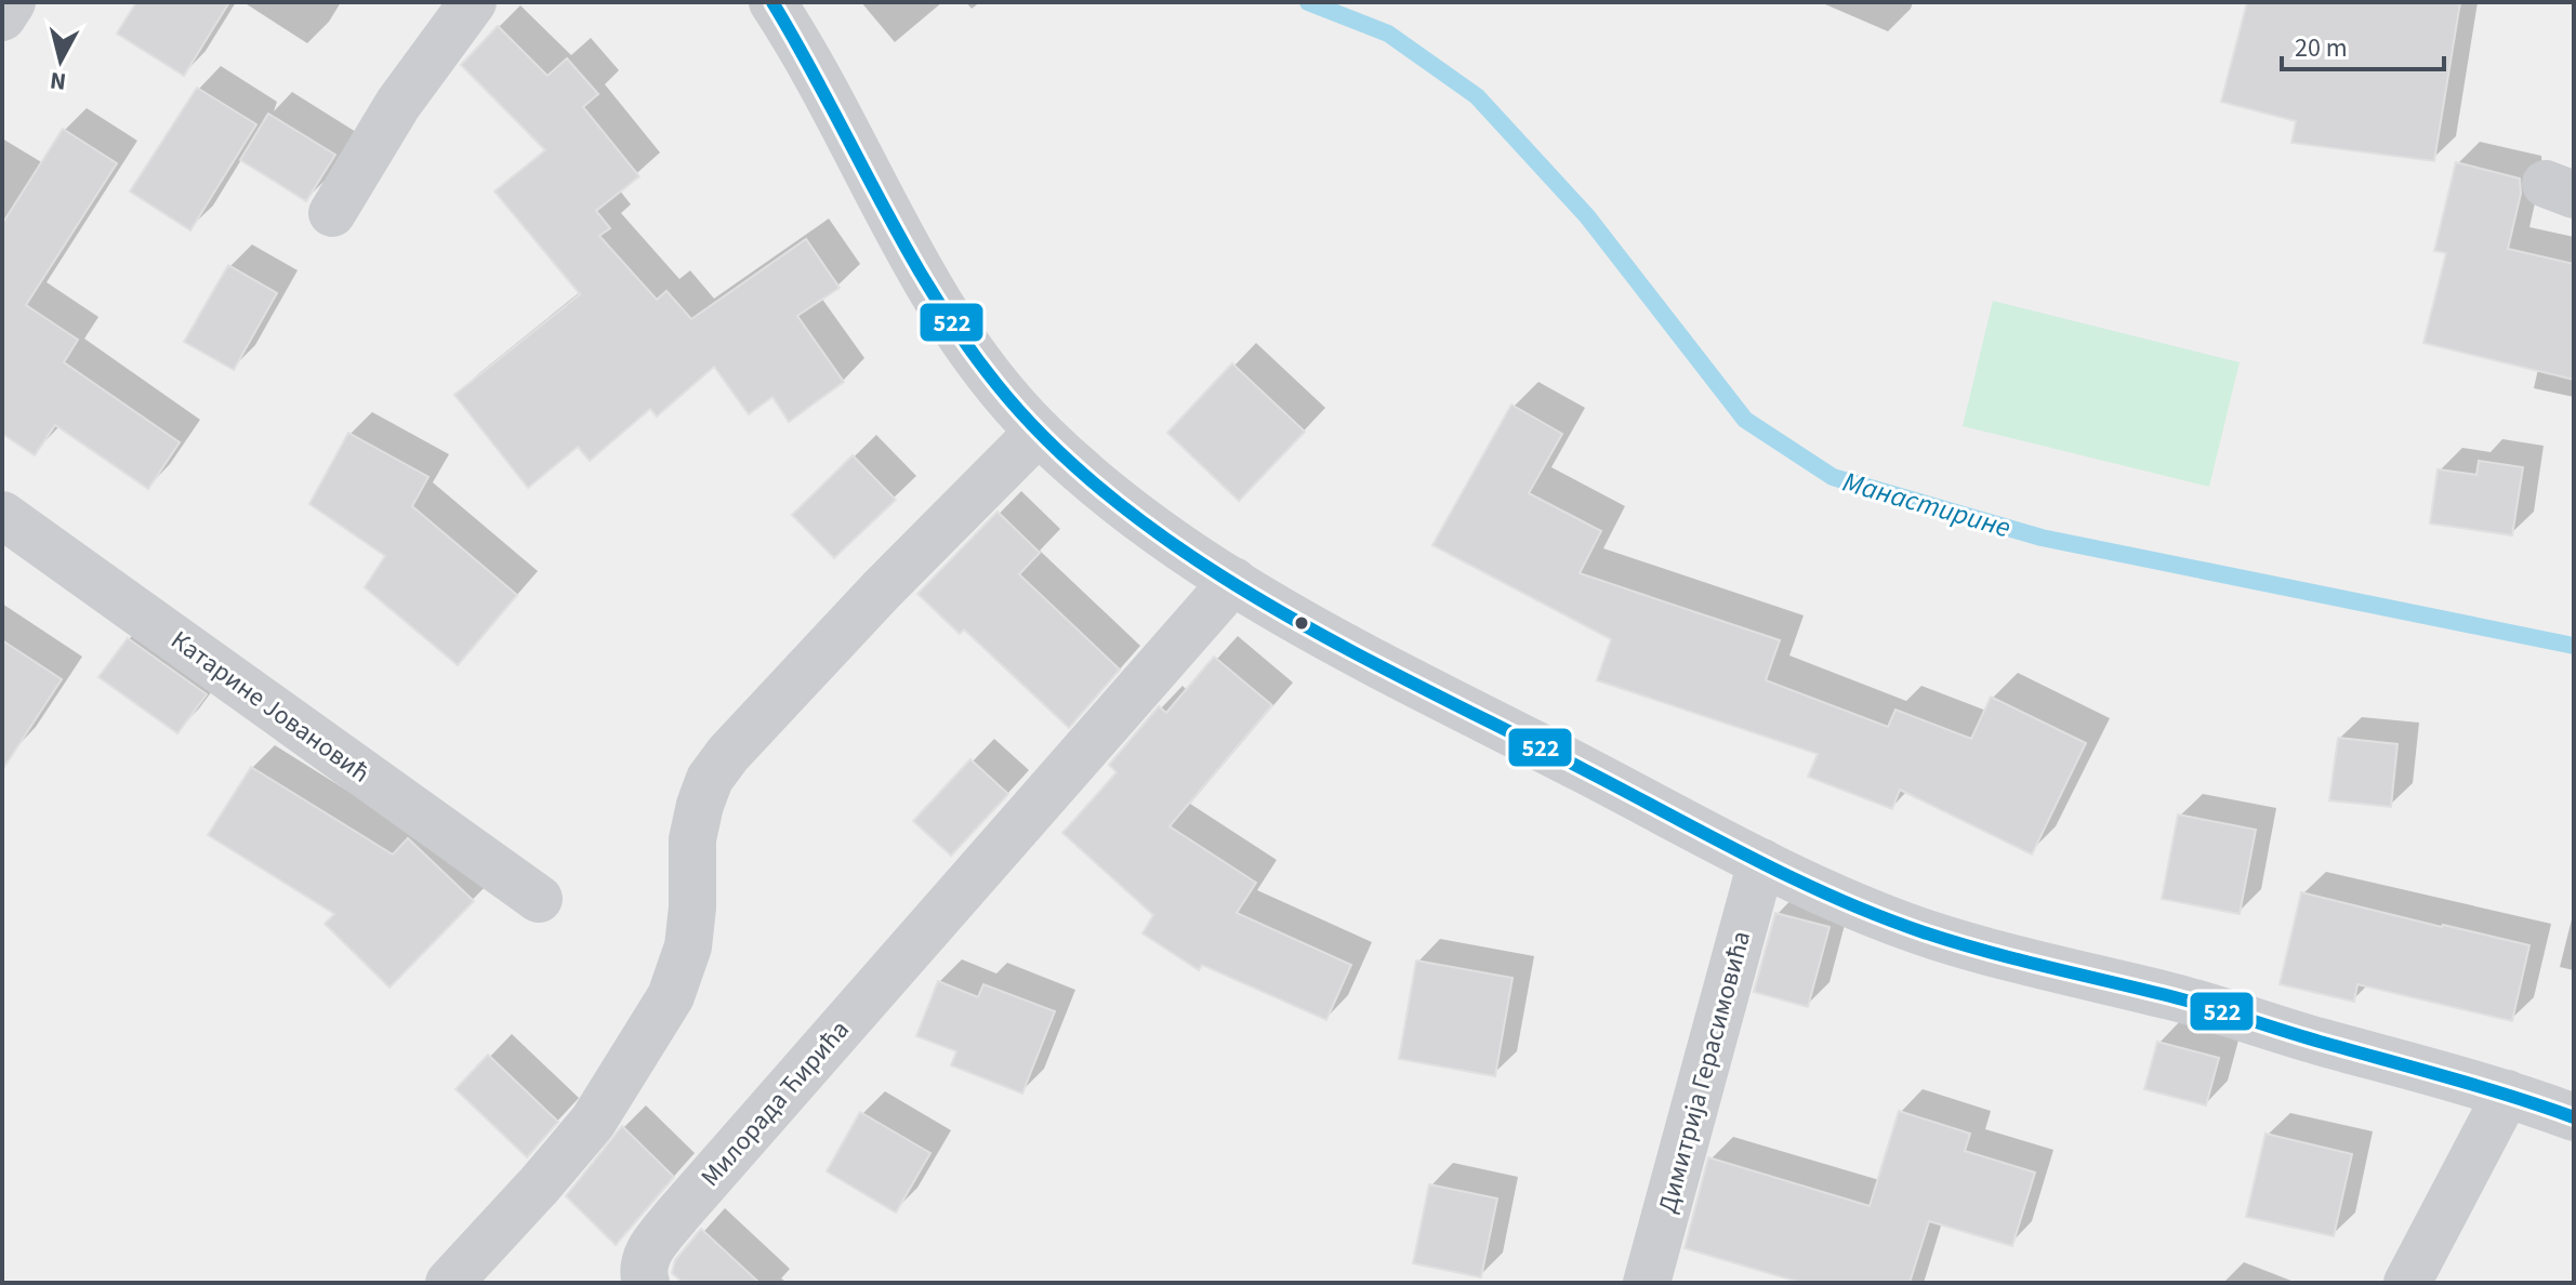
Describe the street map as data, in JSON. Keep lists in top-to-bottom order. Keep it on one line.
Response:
{"streets":{"street":["Катарине Јовановић","Димитрија Герасимовића","Милорада Ћирића"]},"water":["Манастирине"],"lines":["transit line 522"],"scale_bar":"20 m","north":"bottom"}
